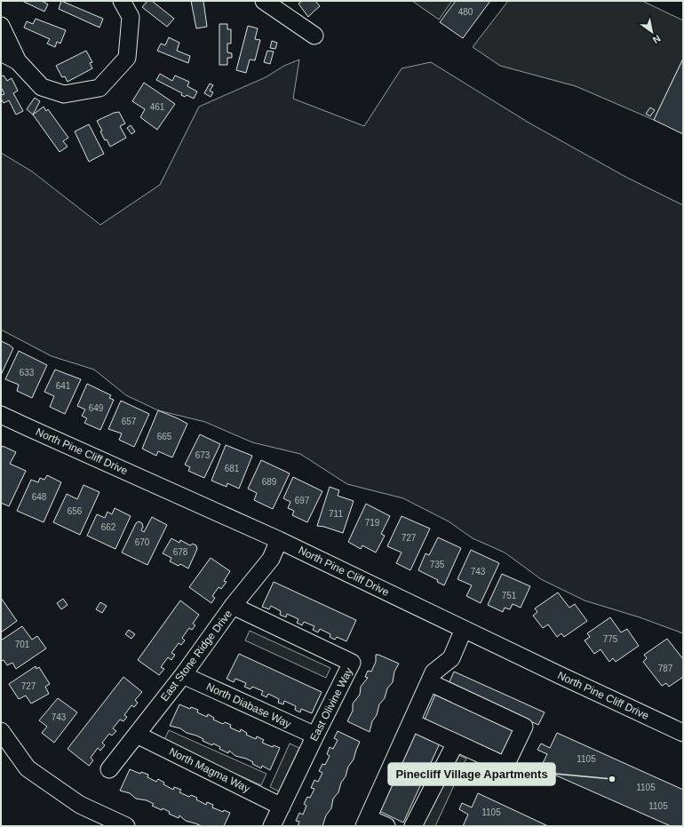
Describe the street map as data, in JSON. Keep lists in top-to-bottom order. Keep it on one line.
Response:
{"streets":{"street":["North Pine Cliff Drive","East Stone Ridge Drive","East Olivine Way","North Diabase Way","North Magma Way"]},"crossings":[["North Pine Cliff Drive","East Stone Ridge Drive"],["East Stone Ridge Drive","East Olivine Way"],["East Stone Ridge Drive","North Diabase Way"],["East Stone Ridge Drive","North Magma Way"],["East Olivine Way","North Diabase Way"],["East Olivine Way","North Magma Way"]],"places":["Pinecliff Village Apartments"],"house_numbers":["480","461","633","641","649","657","665","673","681","689","648","697","656","711","719","662","727","670","678","735","743","751","775","701","787","727","743","1105","1105","1105","1105"],"north":"bottom right"}
